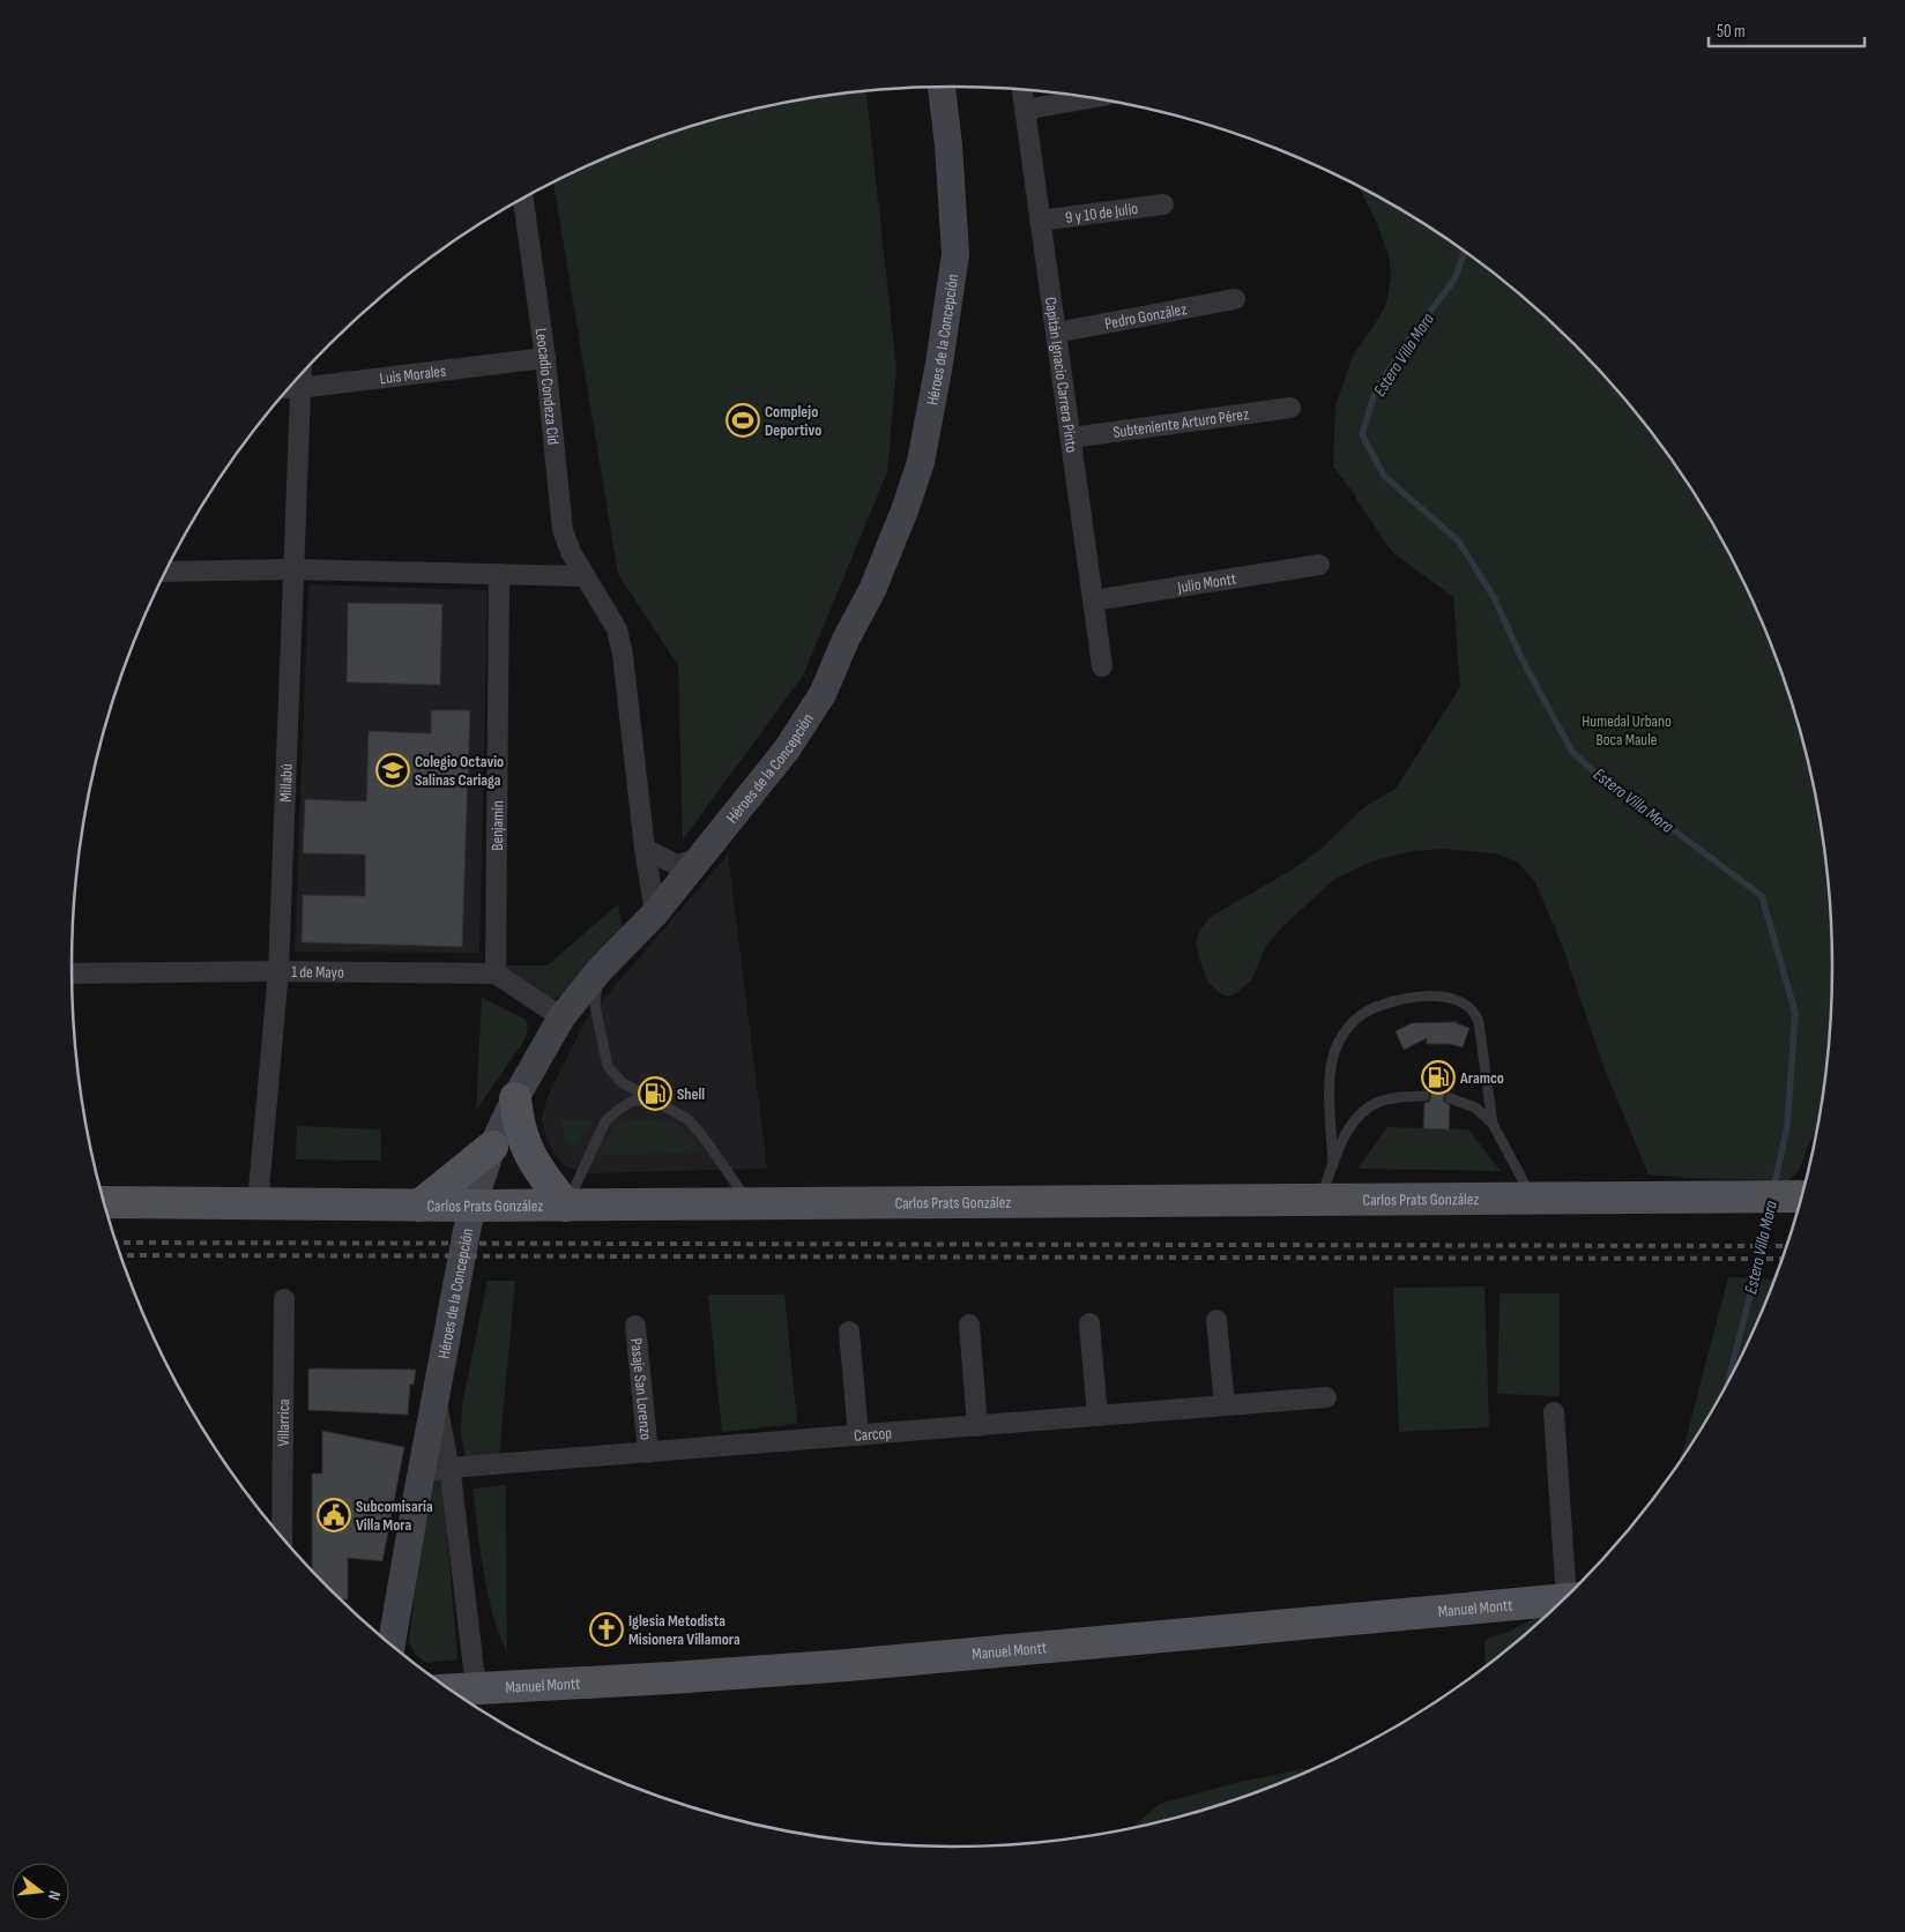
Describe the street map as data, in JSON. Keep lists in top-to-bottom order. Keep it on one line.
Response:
{"streets":{"main road":["Carlos Prats González","Manuel Montt"],"street":["9 y 10 de Julio","Pedro González","Héroes de la Concepción","Luis Morales","Capitán Ignacio Carrera Pinto","Leocadio Condeza Cid","Subteniente Arturo Pérez","Julio Montt","Millabú","Benjamín","1 de Mayo","Pasaje San Lorenzo","Villarrica","Carcop"]},"crossings":[["9 y 10 de Julio","Capitán Ignacio Carrera Pinto"],["Pedro González","Capitán Ignacio Carrera Pinto"],["Héroes de la Concepción","Leocadio Condeza Cid"],["Héroes de la Concepción","Carlos Prats González"],["Héroes de la Concepción","Carcop"],["Héroes de la Concepción","Manuel Montt"],["Luis Morales","Leocadio Condeza Cid"],["Luis Morales","Millabú"],["Capitán Ignacio Carrera Pinto","Subteniente Arturo Pérez"],["Capitán Ignacio Carrera Pinto","Julio Montt"],["Millabú","1 de Mayo"],["Millabú","Carlos Prats González"],["Benjamín","1 de Mayo"],["Pasaje San Lorenzo","Carcop"]],"water":["Estero Villa Mora"],"parks":["Humedal Urbano Boca Maule"],"places":{"sports":["Complejo Deportivo"],"school or university":["Colegio Octavio Salinas Cariaga"],"fuel station":["Aramco","Shell"],"public building":["Subcomisaría Villa Mora"],"church":["Iglesia Metodista Misionera Villamora"]},"scale_bar":"50 m","north":"right"}
